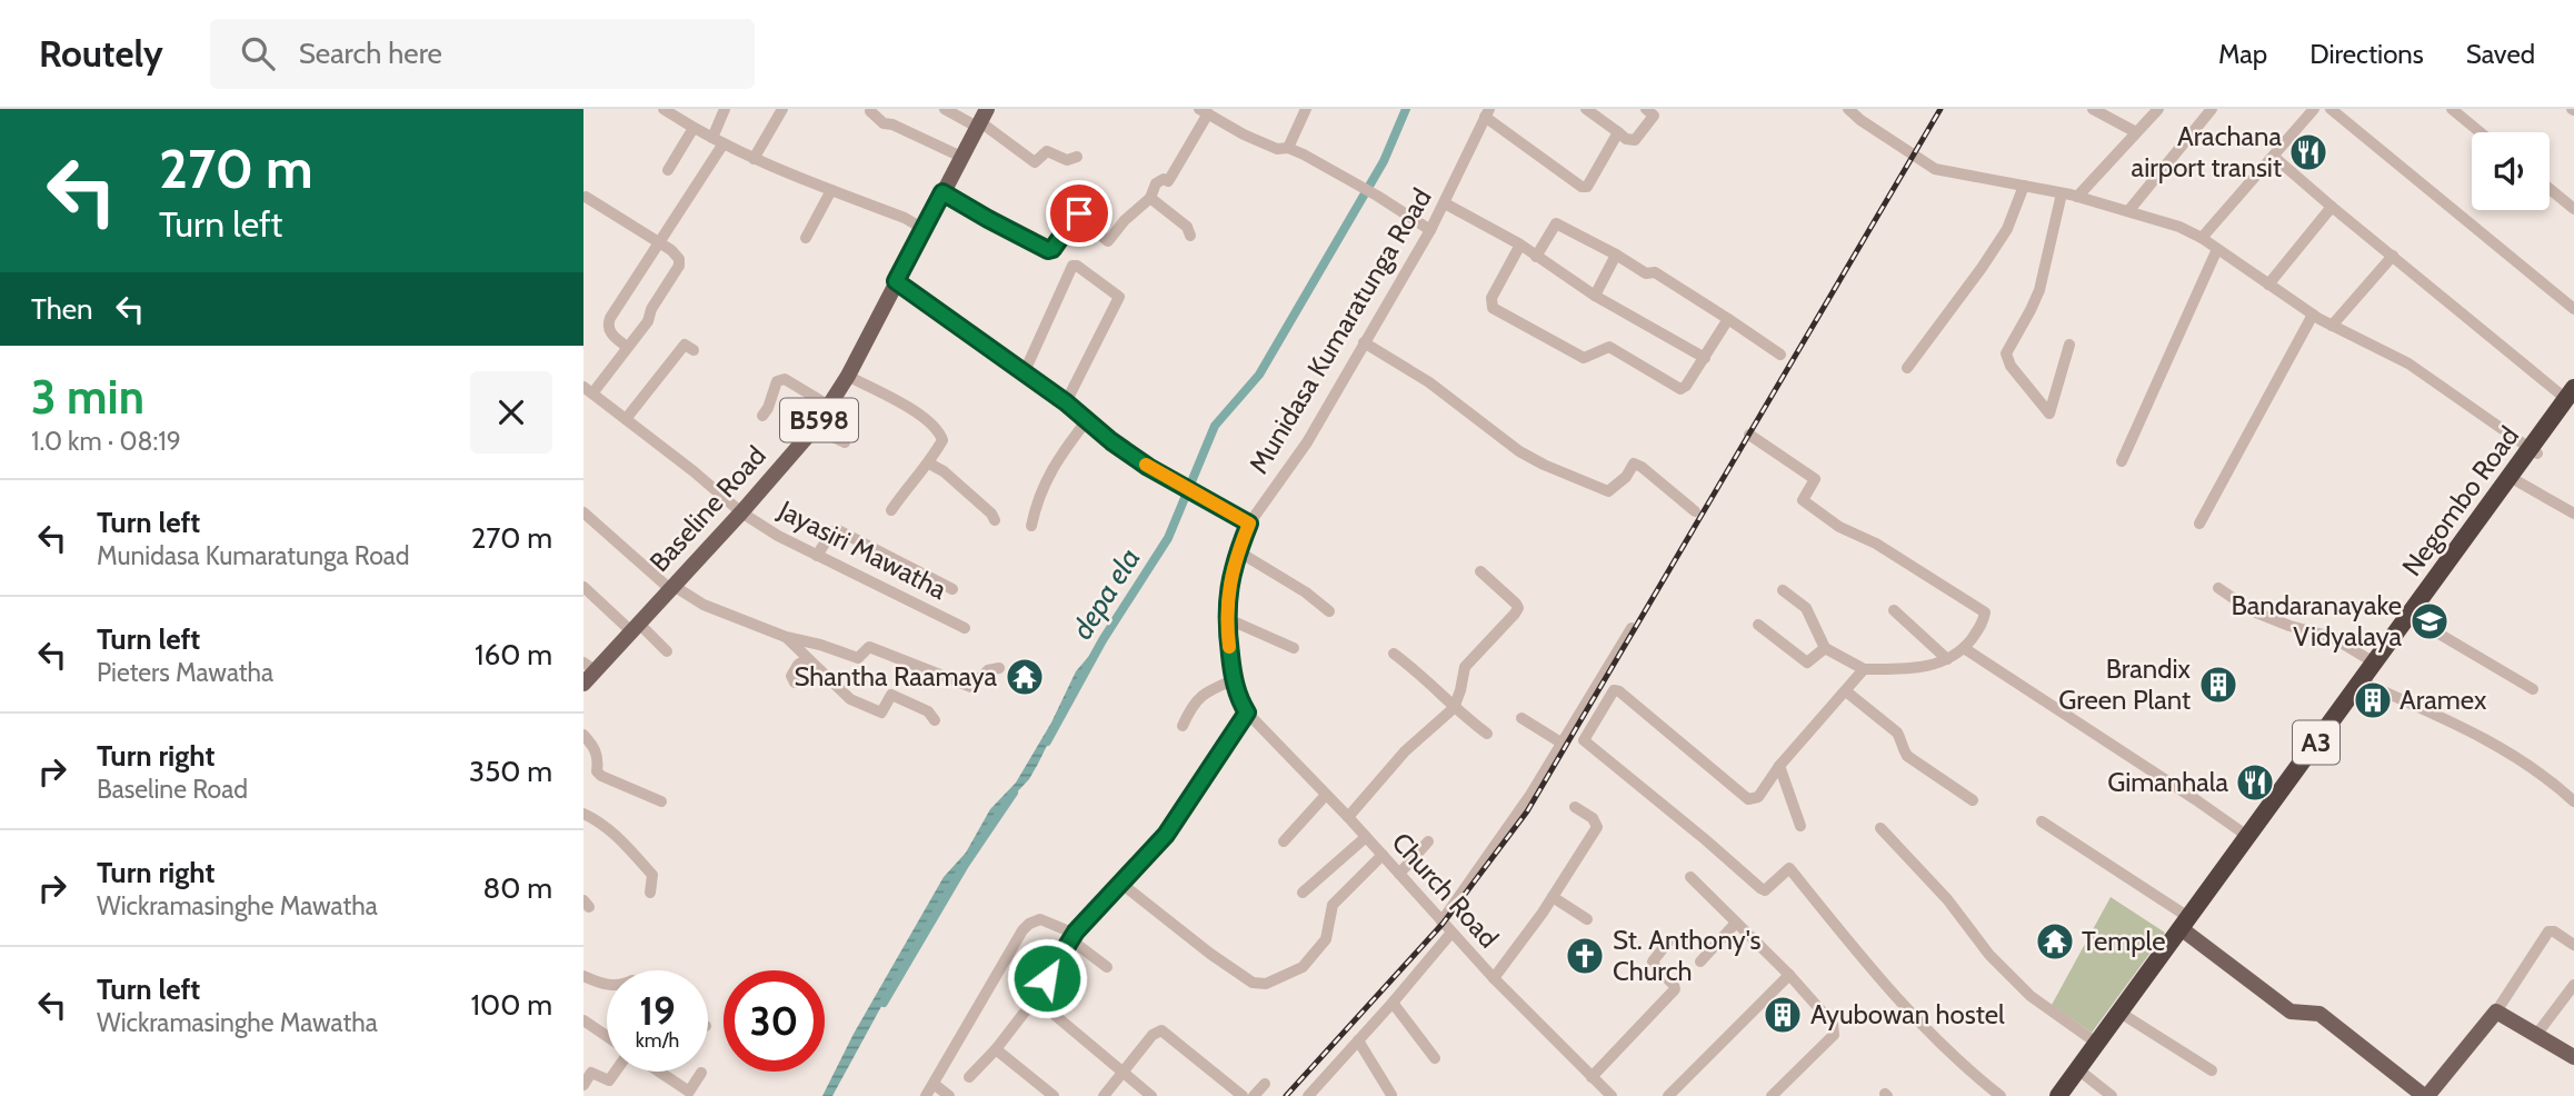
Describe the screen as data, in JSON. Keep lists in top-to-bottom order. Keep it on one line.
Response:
{"streets":{"highway":["Negombo Road","A3"],"main road":["B598","Baseline Road"],"street":["Munidasa Kumaratunga Road","Jayasiri Mawatha","Church Road"]},"crossings":[["Munidasa Kumaratunga Road","Church Road"],["Baseline Road","Jayasiri Mawatha"]],"water":["depa ela"],"places":{"restaurant":["Arachana airport transit","Gimanhala"],"school or university":["Bandaranayake Vidyalaya"],"temple":["Shantha Raamaya","Temple"],"building":["Brandix Green Plant","Aramex","Ayubowan hostel"],"church":["St. Anthony's Church"]},"page":{"header":"Routely","search":"Search here","nav":["Map","Directions","Saved"],"turn":["270 m","Turn left"],"then":"Then","heading":["3 min","1.0 km · 08:19"],"list":[{"name":"Turn left","note":"Munidasa Kumaratunga Road","value":"270 m"},{"name":"Turn left","note":"Pieters Mawatha","value":"160 m"},{"name":"Turn right","note":"Baseline Road","value":"350 m"},{"name":"Turn right","note":"Wickramasinghe Mawatha","value":"80 m"},{"name":"Turn left","note":"Wickramasinghe Mawatha","value":"100 m"}],"speed":"19 km/h","limit":"30"}}
